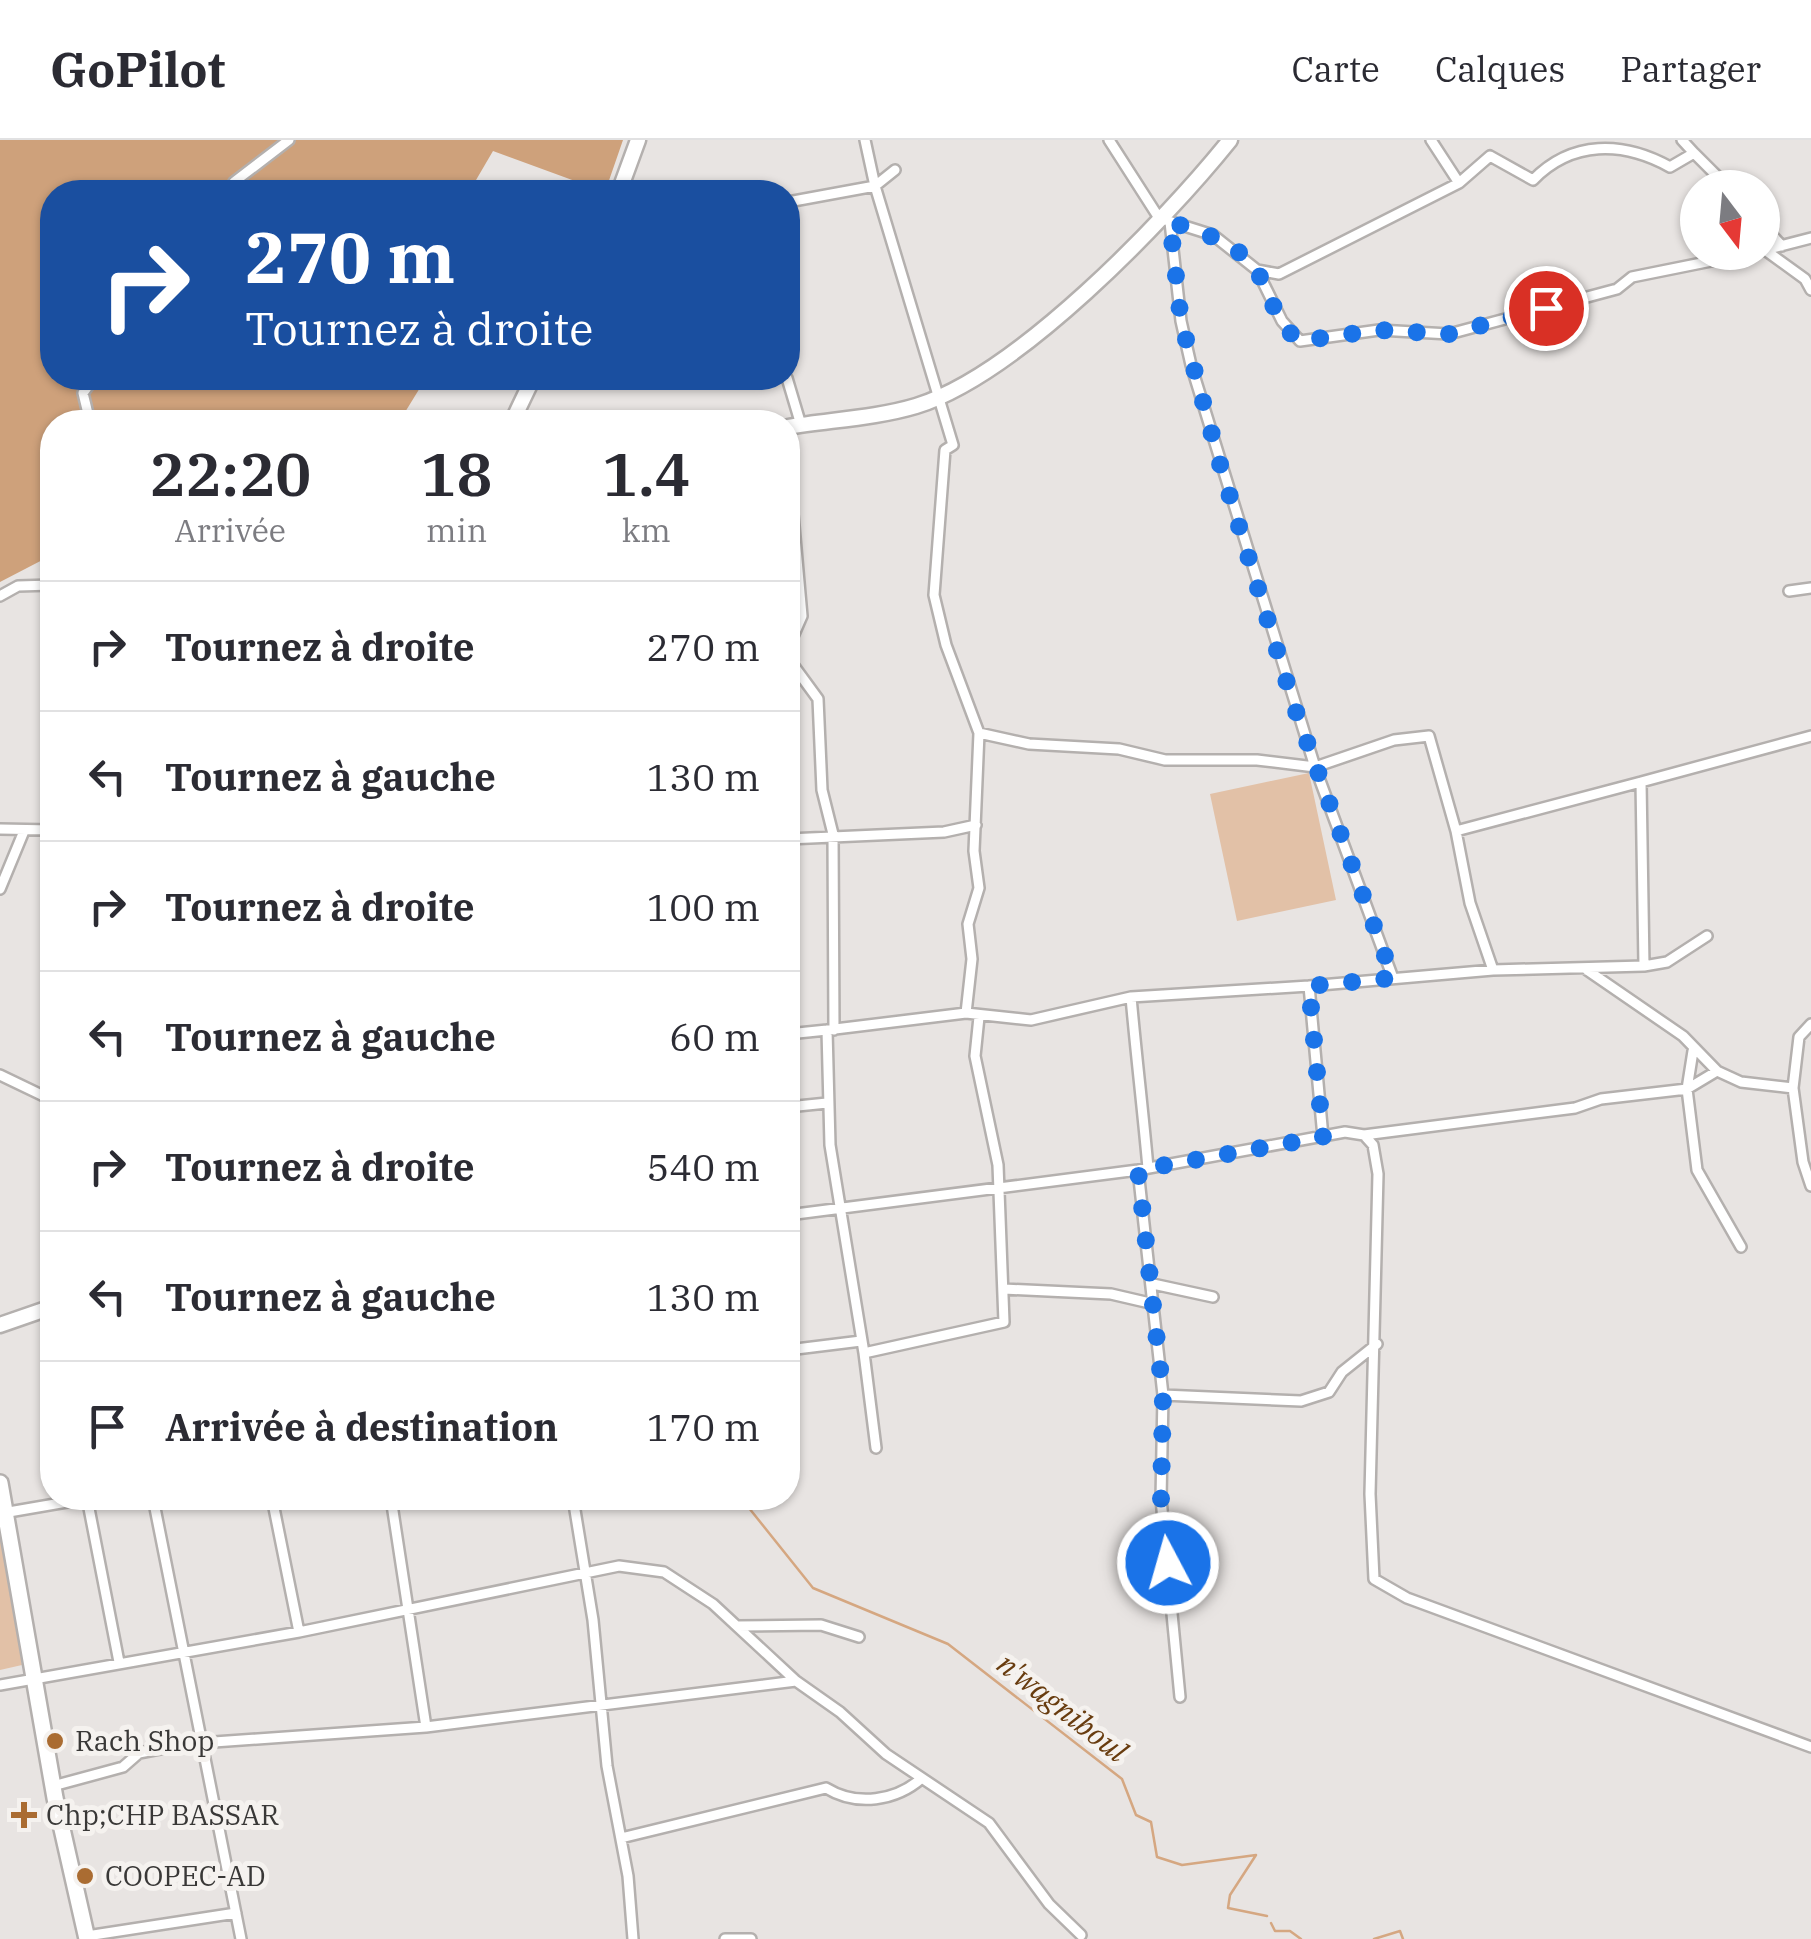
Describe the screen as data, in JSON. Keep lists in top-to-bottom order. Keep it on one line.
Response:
{"water":["n'wagniboul"],"places":{"other":["Rach Shop","COOPEC-AD"],"health":["Chp;CHP BASSAR"]},"north":"bottom","page":{"header":"GoPilot","nav":["Carte","Calques","Partager"],"turn":["270 m","Tournez à droite"],"eta":["22:20","Arrivée","18","min","1.4","km"],"list":[{"name":"Tournez à droite","value":"270 m"},{"name":"Tournez à gauche","value":"130 m"},{"name":"Tournez à droite","value":"100 m"},{"name":"Tournez à gauche","value":"60 m"},{"name":"Tournez à droite","value":"540 m"},{"name":"Tournez à gauche","value":"130 m"},{"name":"Arrivée à destination","value":"170 m"}]}}
